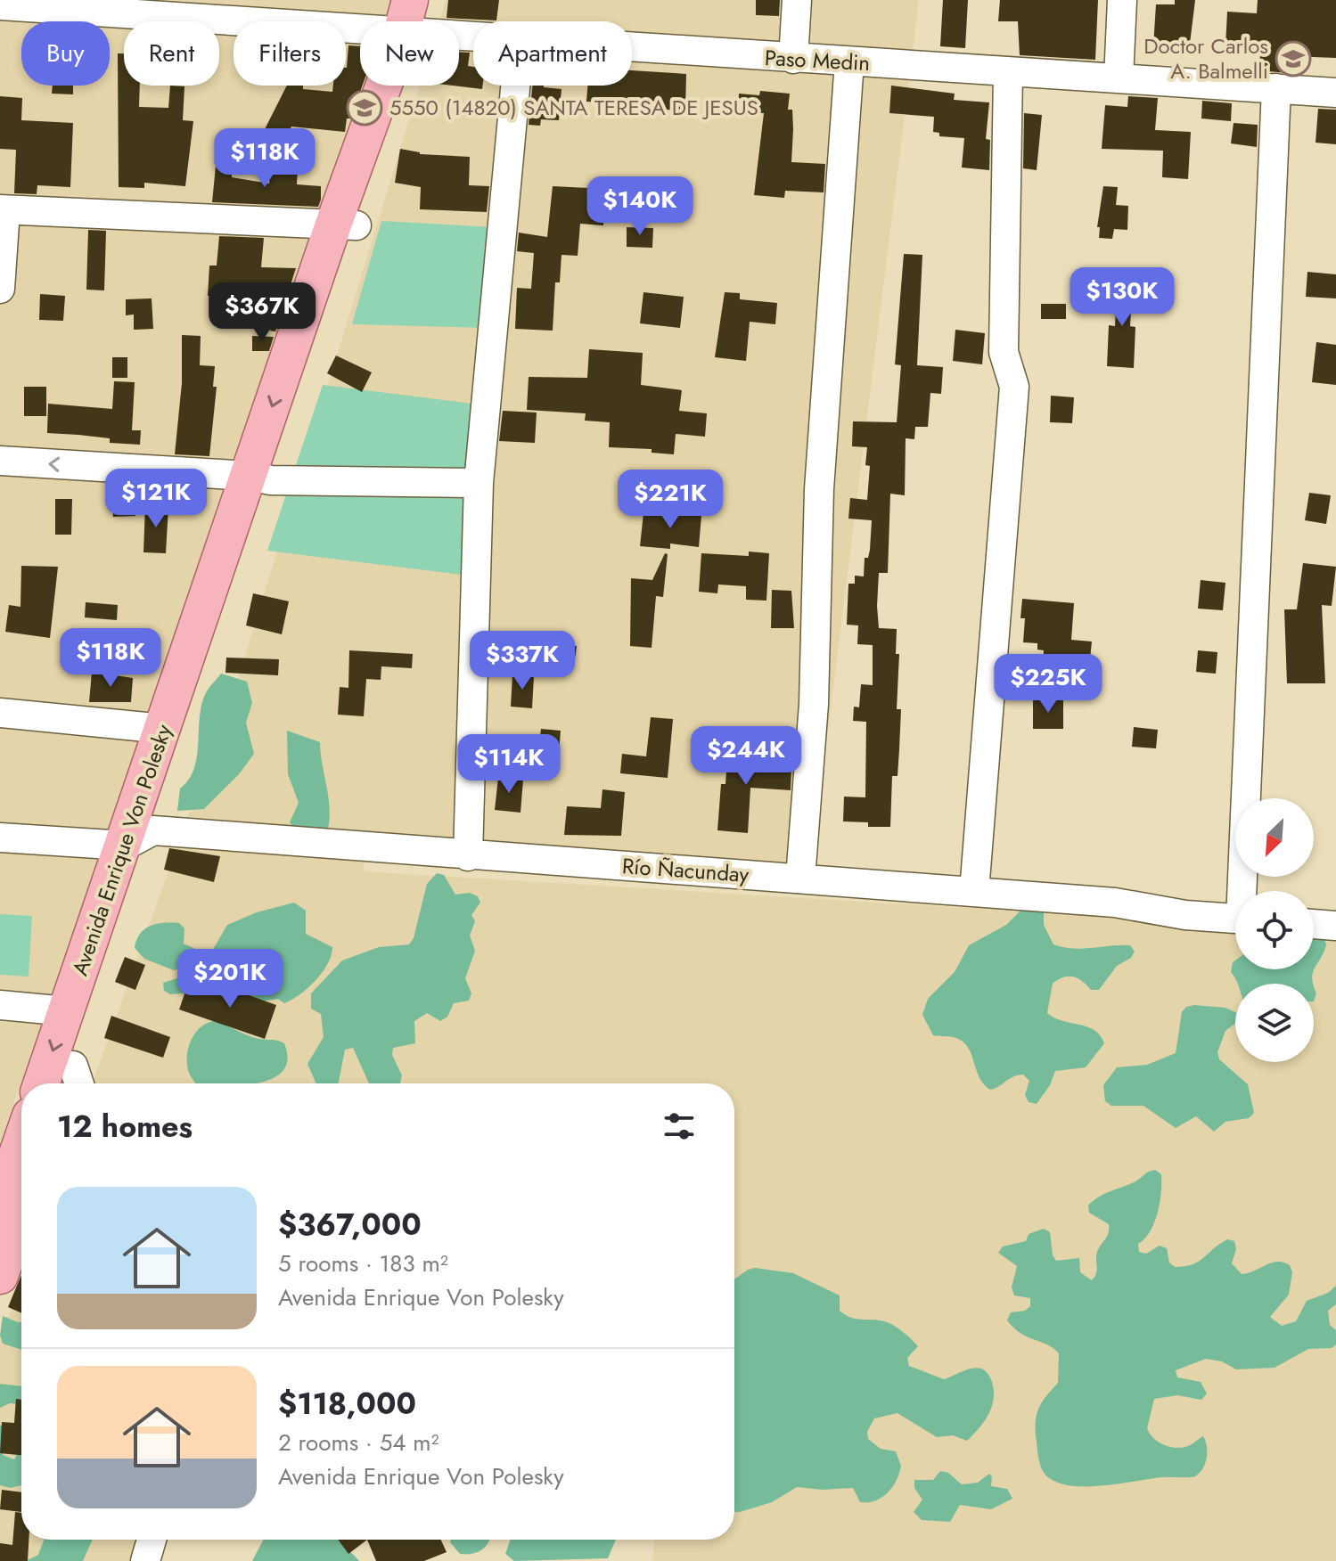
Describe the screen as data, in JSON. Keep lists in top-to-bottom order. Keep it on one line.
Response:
{"streets":{"main road":["Avenida Enrique Von Polesky"],"street":["Paso Medin","Río Ñacunday"]},"crossings":[["Paso Medin","Avenida Enrique Von Polesky"],["Avenida Enrique Von Polesky","Río Ñacunday"]],"places":{"school or university":["Doctor Carlos A. Balmelli","5550 (14820) SANTA TERESA DE JESUS"]},"north":"bottom left","page":{"chip":["Buy","Rent","Filters","New","Apartment"],"price":["$118K","$140K","$130K","$367K","$121K","$221K","$118K","$337K","$225K","$244K","$114K","$201K"],"heading":"12 homes","list":[{"name":"$367,000","note":"5 rooms · 183 m² · Avenida Enrique Von Polesky"},{"name":"$118,000","note":"2 rooms · 54 m² · Avenida Enrique Von Polesky"}]}}
